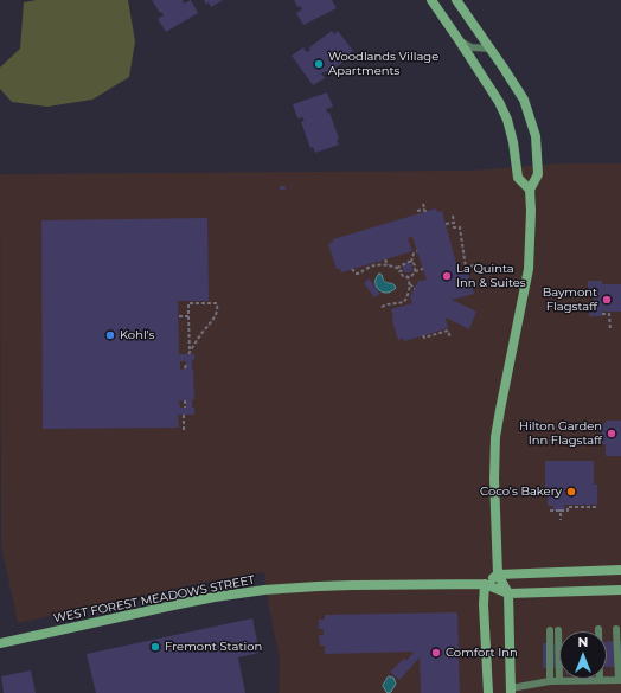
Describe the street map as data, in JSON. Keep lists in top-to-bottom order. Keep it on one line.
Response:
{"streets":{"street":["WEST FOREST MEADOWS STREET"]},"places":["Woodlands Village Apartments","La Quinta Inn & Suites","Baymont Flagstaff","Kohl's","Hilton Garden Inn Flagstaff","Coco's Bakery","Fremont Station","Comfort Inn"],"north":"top"}
